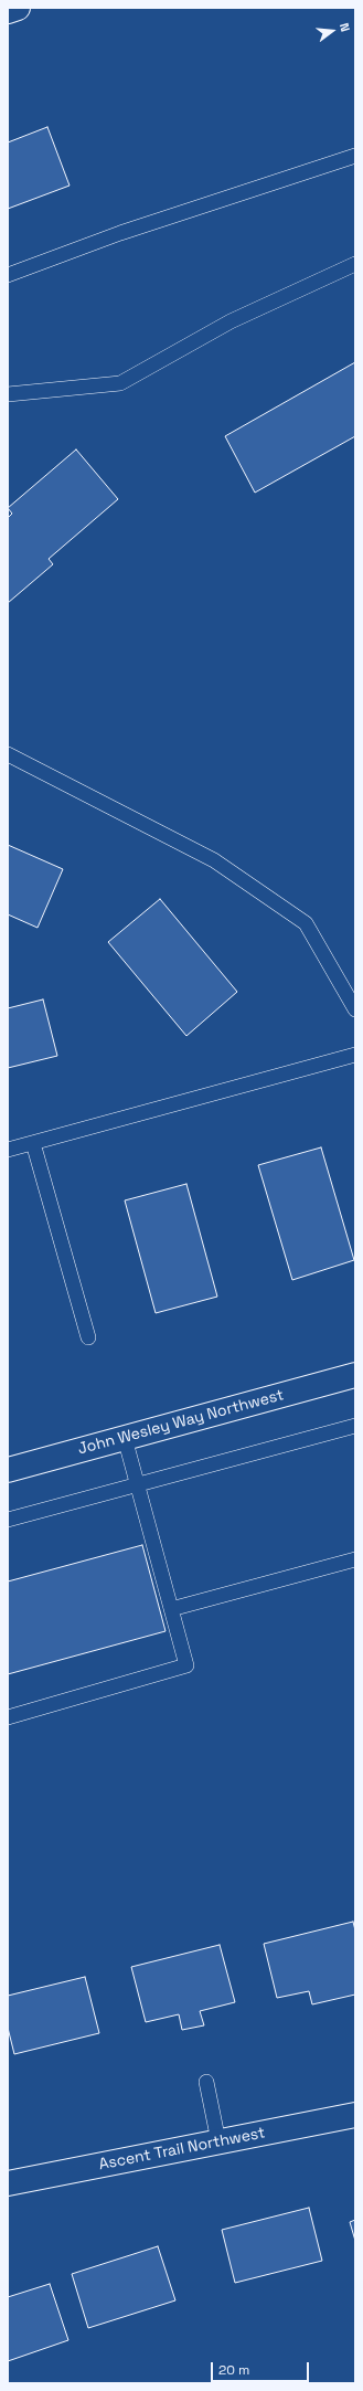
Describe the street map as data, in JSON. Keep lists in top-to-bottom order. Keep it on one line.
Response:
{"streets":{"street":["John Wesley Way Northwest","Ascent Trail Northwest"]},"scale_bar":"20 m","north":"right"}
